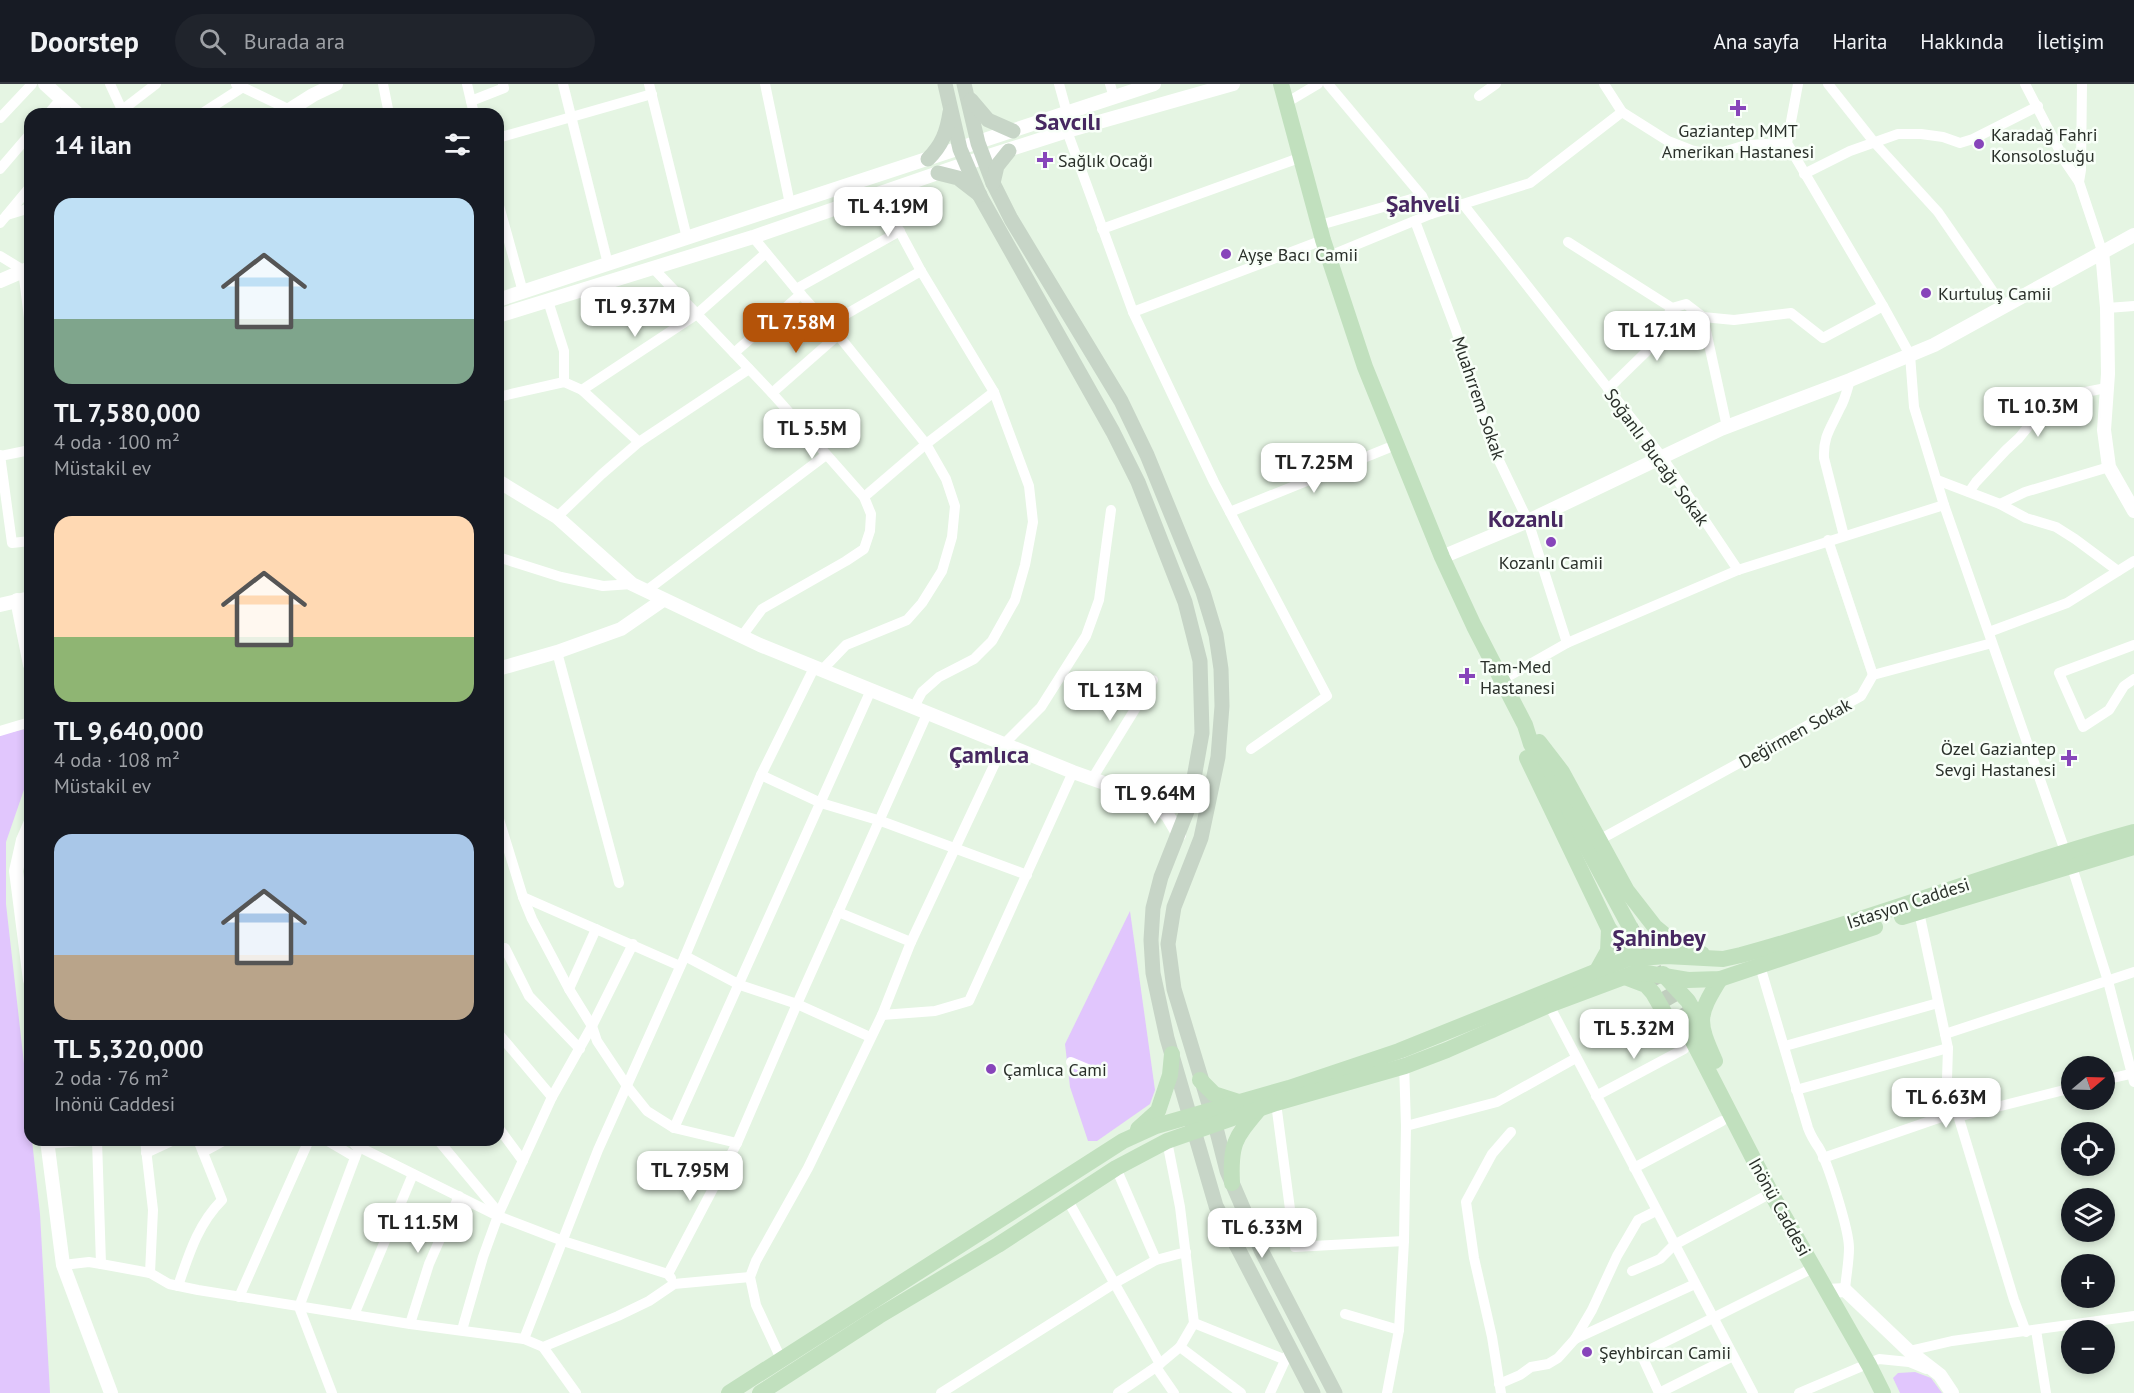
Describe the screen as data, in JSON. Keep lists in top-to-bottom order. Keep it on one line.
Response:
{"streets":{"main road":["Istasyon Caddesi","Inönü Caddesi"],"street":["Muahrrem Sokak","Soğanlı Bucağı Sokak","Değirmen Sokak"]},"districts":["Savcılı","Şahveli","Kozanlı","Çamlıca","Şahinbey"],"places":{"health":["Gaziantep MMT Amerikan Hastanesi","Sağlık Ocağı","Tam-Med Hastanesi","Özel Gaziantep Sevgi Hastanesi"],"other":["Karadağ Fahri Konsolosluğu","Ayşe Bacı Camii","Kurtuluş Camii","Kozanlı Camii","Çamlıca Cami","Şeyhbircan Camii"]},"north":"right","page":{"header":"Doorstep","search":"Burada ara","nav":["Ana sayfa","Harita","Hakkında","İletişim"],"heading":"14 ilan","list":[{"name":"TL 7,580,000","note":"4 oda · 100 m² · Müstakil ev"},{"name":"TL 9,640,000","note":"4 oda · 108 m² · Müstakil ev"},{"name":"TL 5,320,000","note":"2 oda · 76 m² · Inönü Caddesi"}],"price":["TL 4.19M","TL 9.37M","TL 7.58M","TL 17.1M","TL 10.3M","TL 5.5M","TL 7.25M","TL 13M","TL 9.64M","TL 5.32M","TL 6.63M","TL 7.95M","TL 11.5M","TL 6.33M"],"map_buttons":["+","−"]}}
